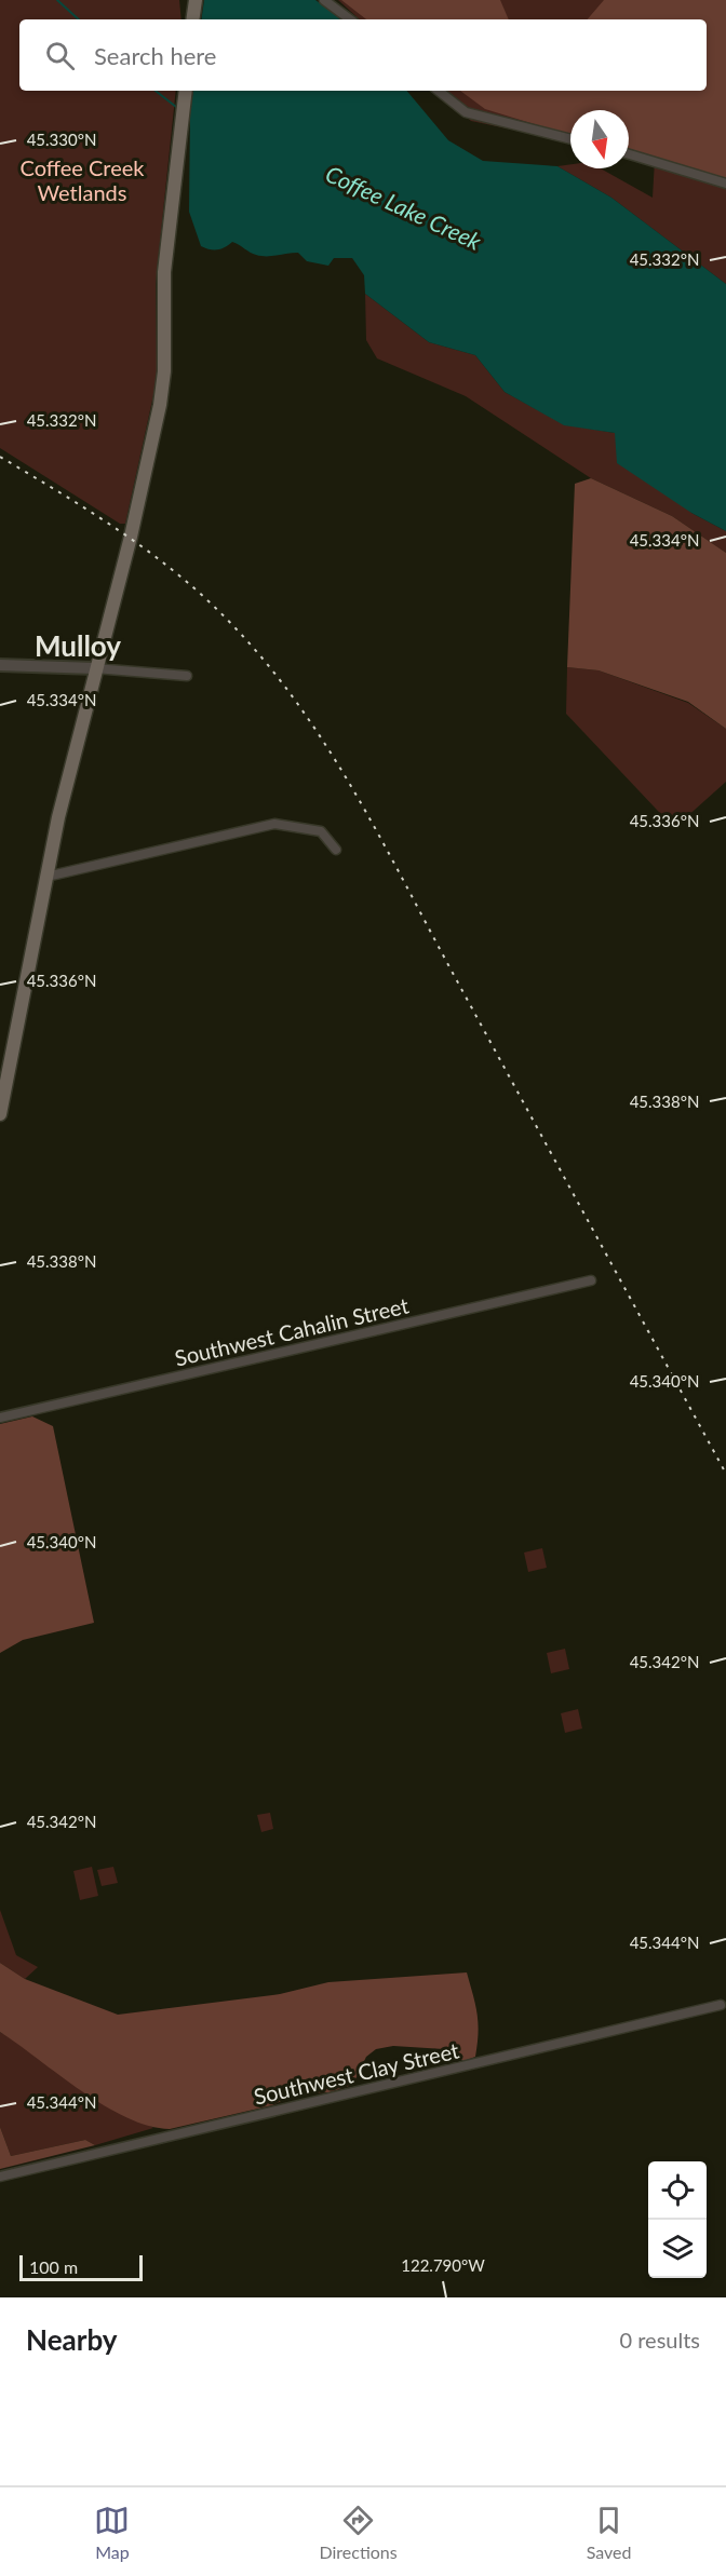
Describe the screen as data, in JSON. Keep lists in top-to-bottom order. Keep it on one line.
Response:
{"streets":{"street":["Southwest Cahalin Street","Southwest Clay Street"]},"districts":["Mulloy"],"water":["Coffee Lake Creek"],"parks":["Coffee Creek Wetlands"],"scale_bar":"100 m","north":"bottom","page":{"search":"Search here","scale":"100 m","heading":["Nearby","0 results"],"nav":["Map","Directions","Saved"]},"coordinates":["45.330°N","45.332°N","45.334°N","45.336°N","45.338°N","45.340°N","45.342°N","45.344°N","122.790°W"]}
